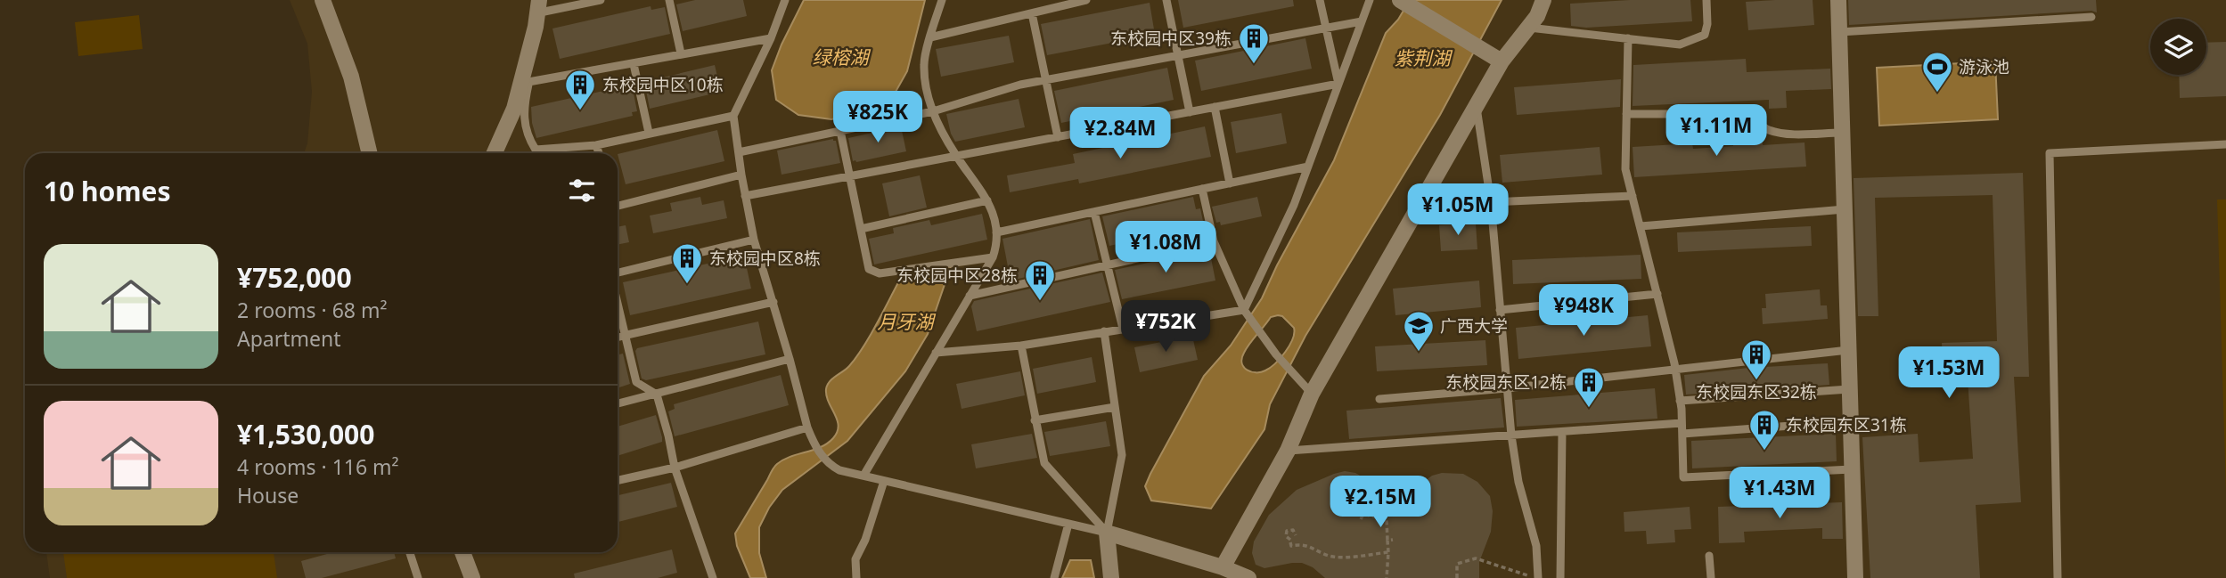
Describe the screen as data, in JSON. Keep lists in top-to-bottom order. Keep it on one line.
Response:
{"water":["绿榕湖","紫荆湖","月牙湖"],"places":{"building":["东校园中区39栋","东校园中区10栋","东校园中区8栋","东校园中区28栋","东校园东区32栋","东校园东区12栋","东校园东区31栋"],"sports":["游泳池"],"school or university":["广西大学"]},"page":{"price":["¥825K","¥1.11M","¥2.84M","¥1.05M","¥1.08M","¥948K","¥752K","¥1.53M","¥1.43M","¥2.15M"],"heading":"10 homes","list":[{"name":"¥752,000","note":"2 rooms · 68 m² · Apartment"},{"name":"¥1,530,000","note":"4 rooms · 116 m² · House"}]}}
